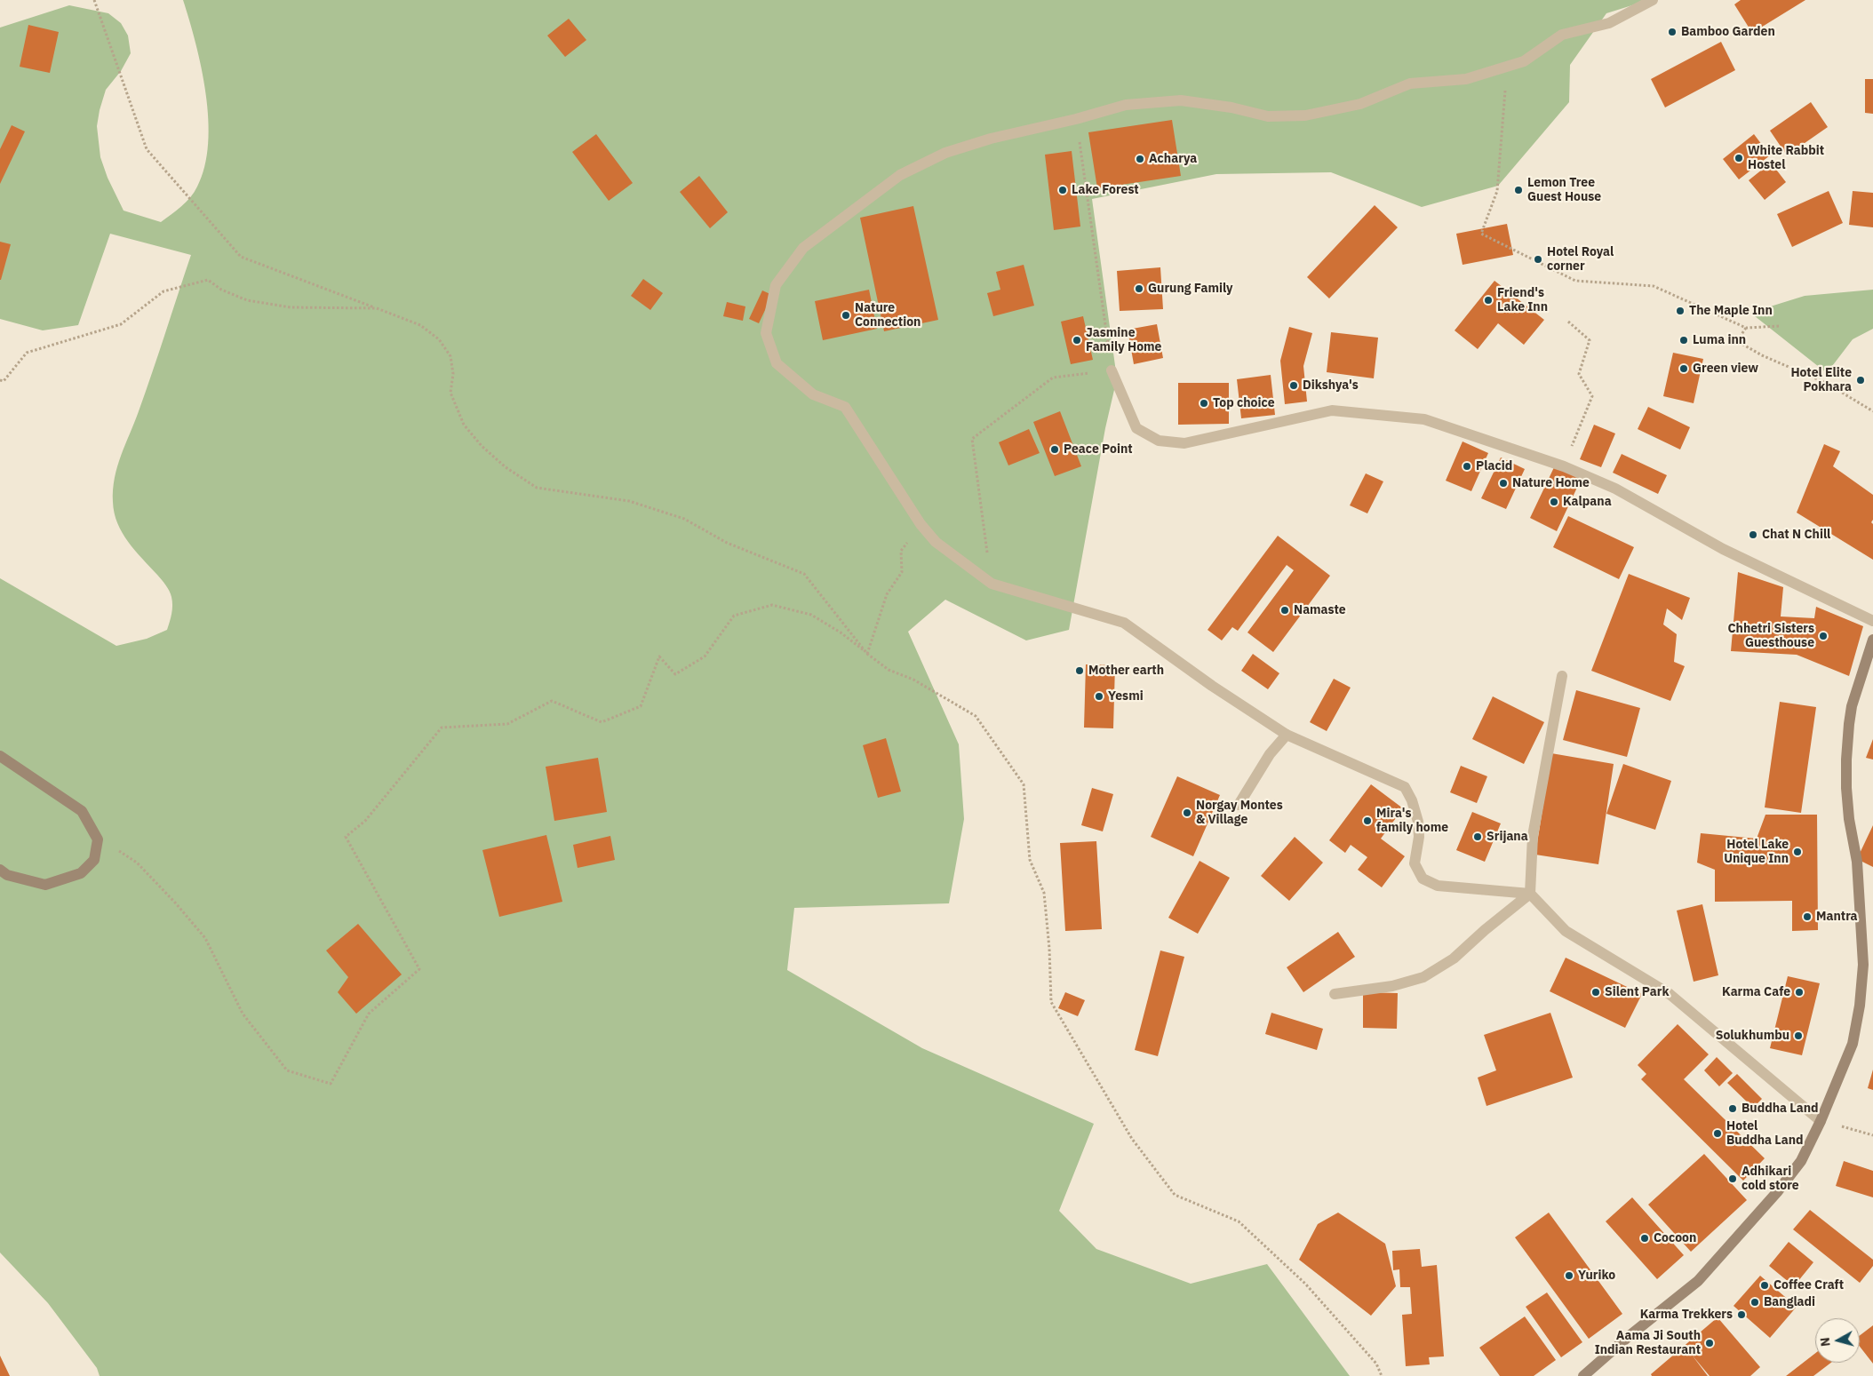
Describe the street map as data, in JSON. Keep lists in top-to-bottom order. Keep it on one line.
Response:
{"places":["Bamboo Garden","White Rabbit Hostel","Acharya","Lake Forest","Lemon Tree Guest House","Hotel Royal corner","Gurung Family","Friend's Lake Inn","The Maple Inn","Nature Connection","Jasmine Family Home","Luma inn","Green view","Hotel Elite Pokhara","Dikshya's","Top choice","Peace Point","Placid","Nature Home","Kalpana","Chat N Chill","Namaste","Chhetri Sisters Guesthouse","Mother earth","Yesmi","Norgay Montes & Village","Mira's family home","Srijana","Hotel Lake Unique Inn","Mantra","Silent Park","Karma Cafe","Solukhumbu","Buddha Land","Hotel Buddha Land","Adhikari cold store","Cocoon","Yuriko","Coffee Craft","Bangladi","Karma Trekkers","Aama Ji South Indian Restaurant"],"north":"left"}
